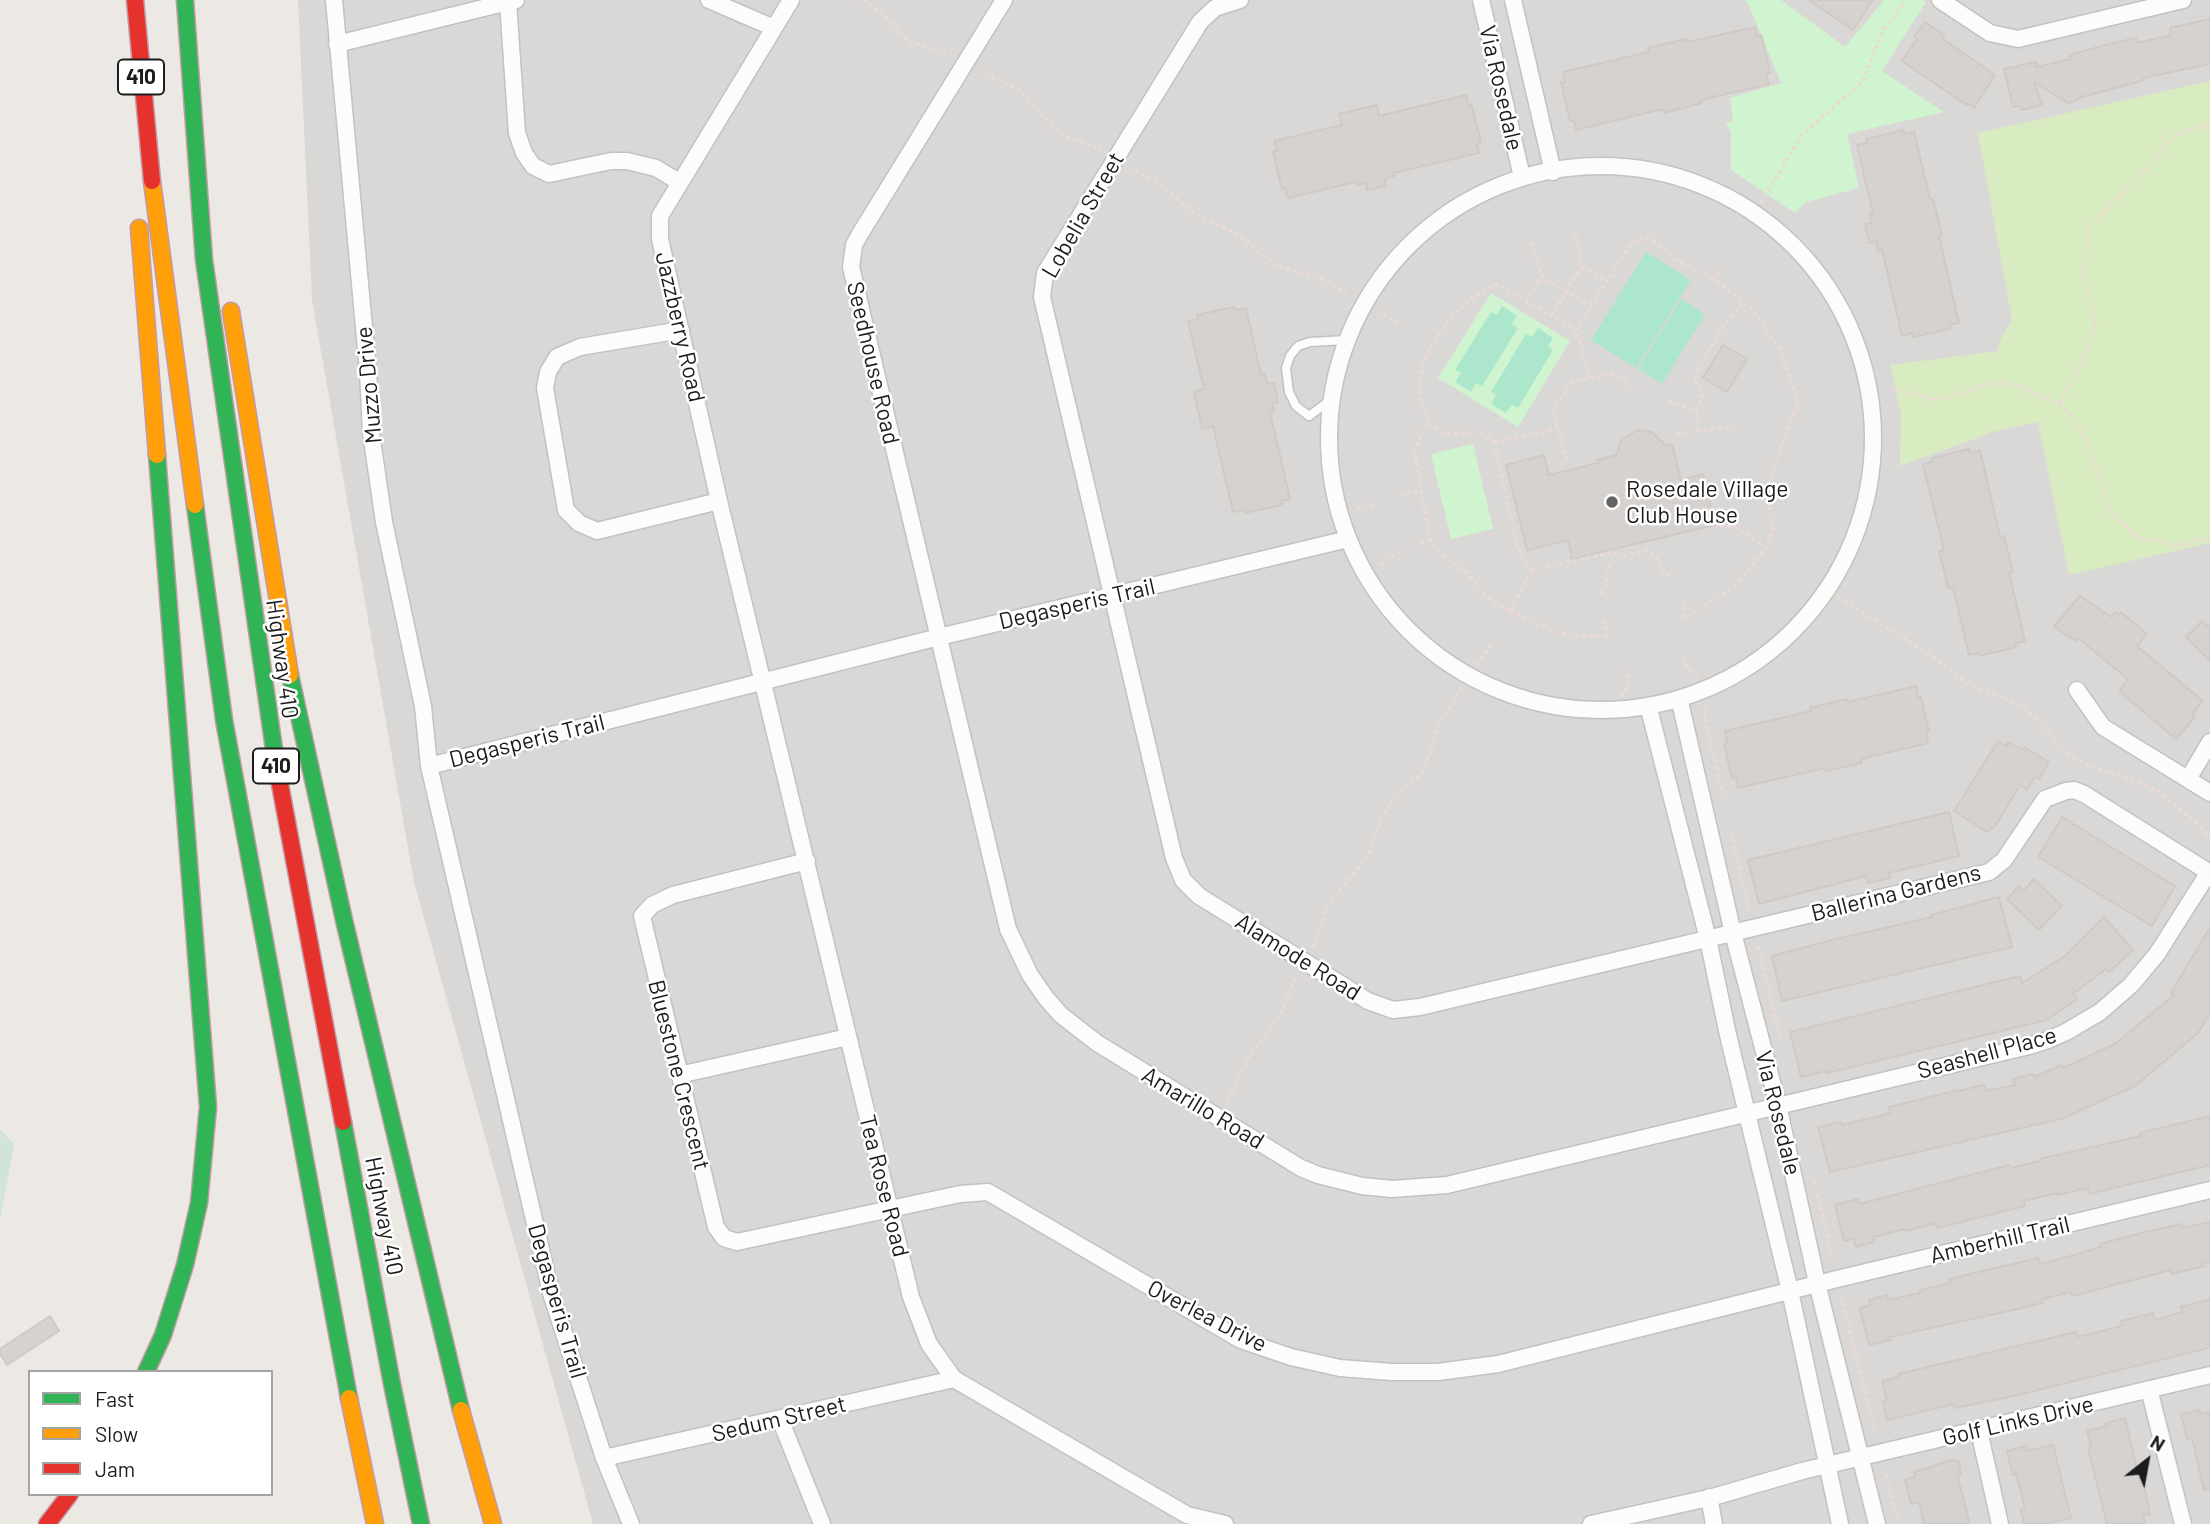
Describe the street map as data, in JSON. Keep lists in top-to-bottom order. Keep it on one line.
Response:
{"streets":{"highway":["410","Highway 410"],"street":["Via Rosedale","Lobelia Street","Jazzberry Road","Seedhouse Road","Muzzo Drive","Degasperis Trail","Ballerina Gardens","Alamode Road","Seashell Place","Bluestone Crescent","Amarillo Road","Tea Rose Road","Amberhill Trail","Overlea Drive","Sedum Street","Golf Links Drive"]},"crossings":[["Via Rosedale","Degasperis Trail"],["Via Rosedale","Ballerina Gardens"],["Via Rosedale","Alamode Road"],["Via Rosedale","Seashell Place"],["Via Rosedale","Amarillo Road"],["Via Rosedale","Amberhill Trail"],["Via Rosedale","Overlea Drive"],["Via Rosedale","Golf Links Drive"],["Lobelia Street","Degasperis Trail"],["Lobelia Street","Alamode Road"],["Jazzberry Road","Degasperis Trail"],["Jazzberry Road","Tea Rose Road"],["Seedhouse Road","Degasperis Trail"],["Seedhouse Road","Amarillo Road"],["Muzzo Drive","Degasperis Trail"],["Degasperis Trail","Alamode Road"],["Degasperis Trail","Amarillo Road"],["Degasperis Trail","Tea Rose Road"],["Degasperis Trail","Sedum Street"],["Ballerina Gardens","Alamode Road"],["Ballerina Gardens","Seashell Place"],["Seashell Place","Amarillo Road"],["Bluestone Crescent","Tea Rose Road"],["Bluestone Crescent","Overlea Drive"],["Tea Rose Road","Overlea Drive"],["Tea Rose Road","Sedum Street"],["Amberhill Trail","Overlea Drive"]],"places":["Rosedale Village Club House"],"legend":["Fast","Slow","Jam"],"north":"top right"}
